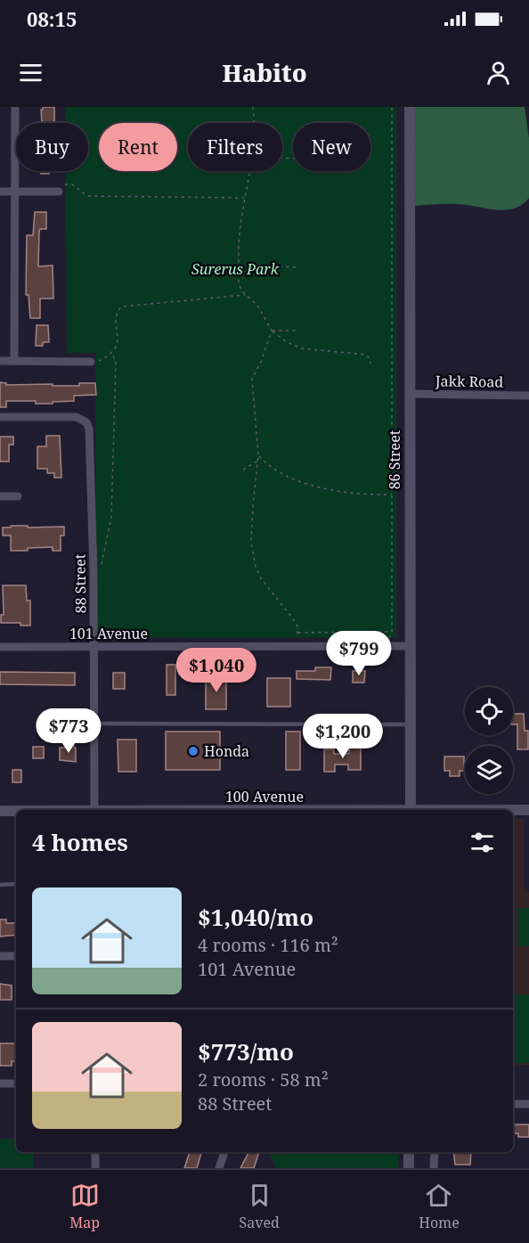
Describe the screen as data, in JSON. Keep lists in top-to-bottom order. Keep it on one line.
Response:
{"streets":{"street":["Jakk Road","86 Street","88 Street","101 Avenue","100 Avenue"]},"crossings":[["Jakk Road","86 Street"],["86 Street","101 Avenue"],["88 Street","101 Avenue"]],"parks":["Surerus Park"],"places":["Honda"],"page":{"status":"08:15","header":"Habito","chip":["Buy","Rent","Filters","New"],"price":["$799","$1,040","$773","$1,200"],"heading":"4 homes","list":[{"name":"$1,040/mo","note":"4 rooms · 116 m² · 101 Avenue"},{"name":"$773/mo","note":"2 rooms · 58 m² · 88 Street"}],"tabs":["Map","Saved","Home"]}}
